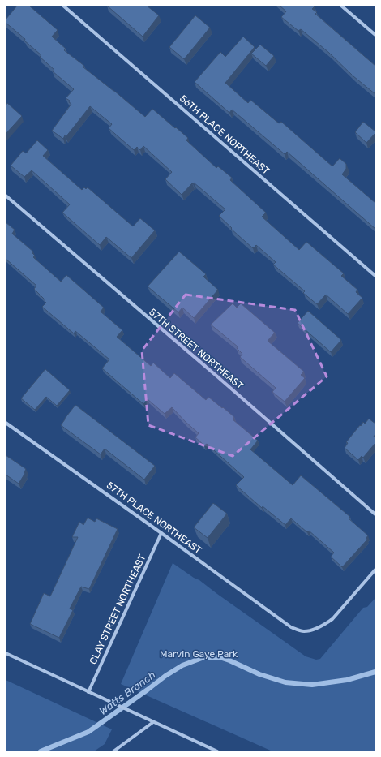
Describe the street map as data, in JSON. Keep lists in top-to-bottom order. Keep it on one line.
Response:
{"streets":{"street":["56TH PLACE NORTHEAST","57TH STREET NORTHEAST","57TH PLACE NORTHEAST","CLAY STREET NORTHEAST"]},"crossings":[["57TH PLACE NORTHEAST","CLAY STREET NORTHEAST"]],"water":["Watts Branch"],"parks":["Marvin Gaye Park"]}
